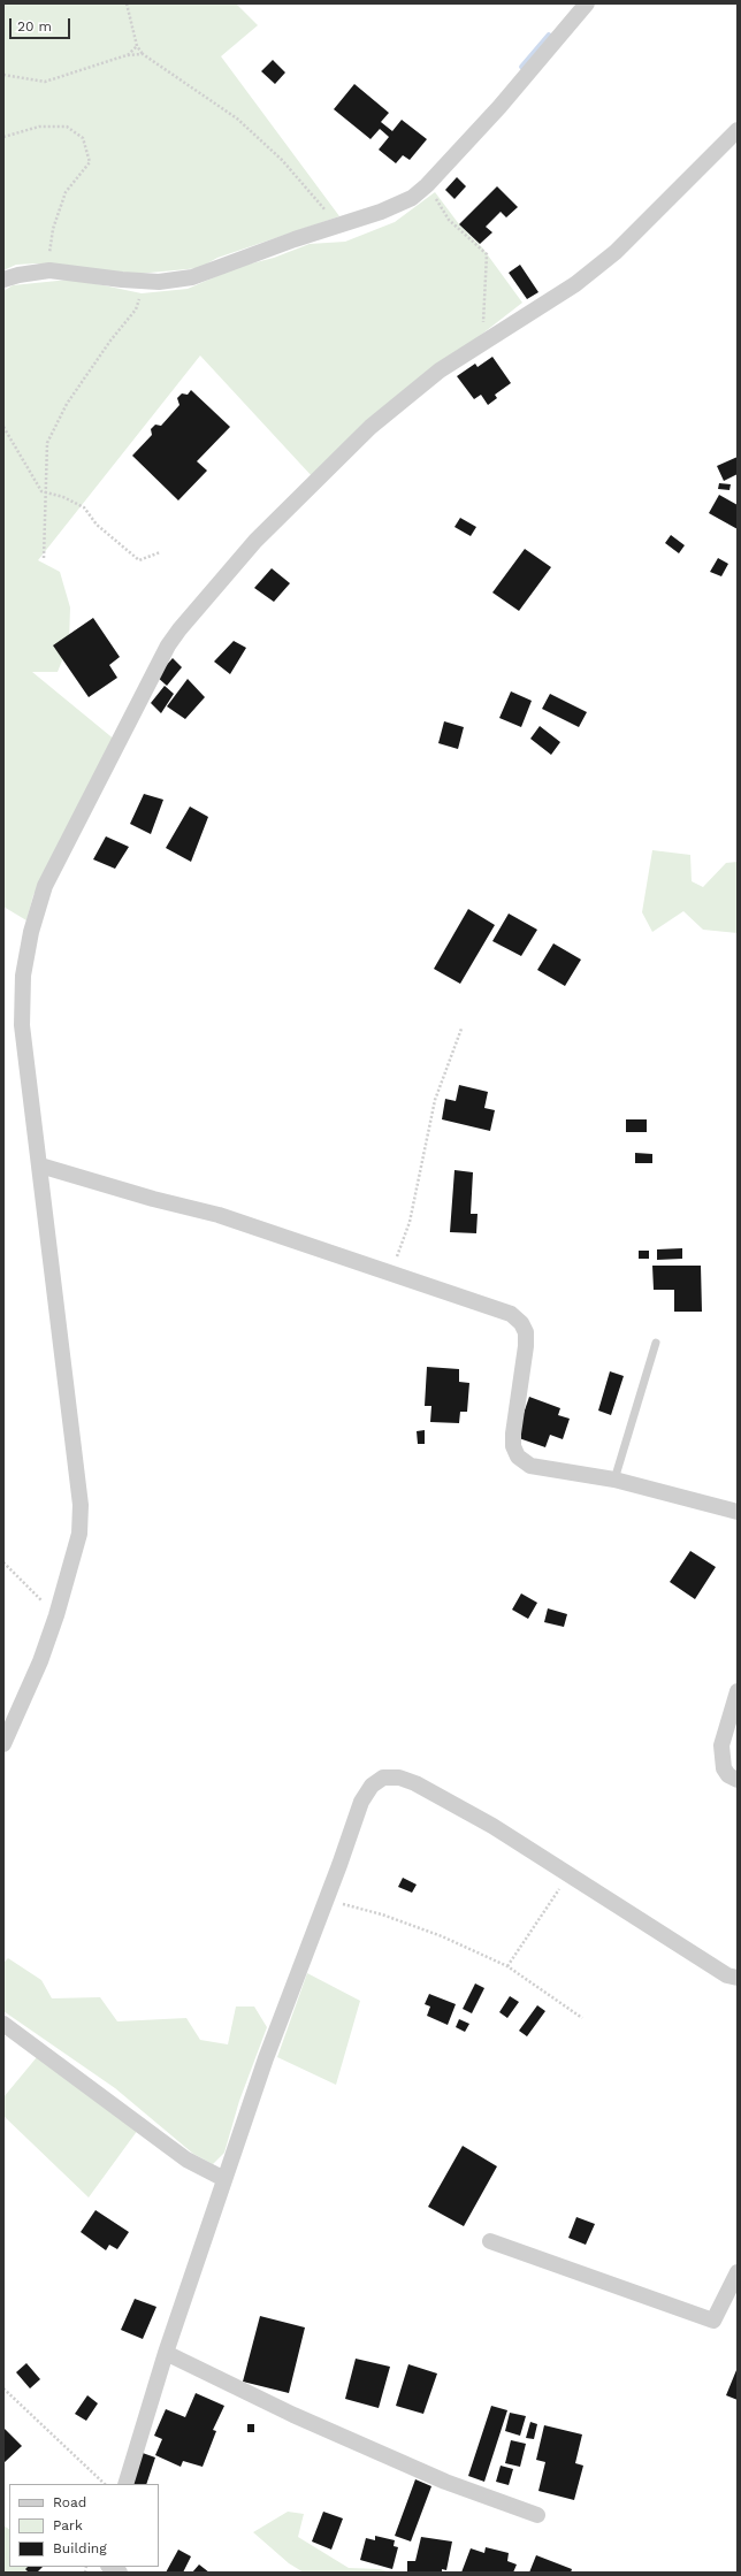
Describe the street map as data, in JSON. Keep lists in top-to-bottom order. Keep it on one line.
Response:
{"legend":["Road","Park","Building"],"scale_bar":"20 m"}
